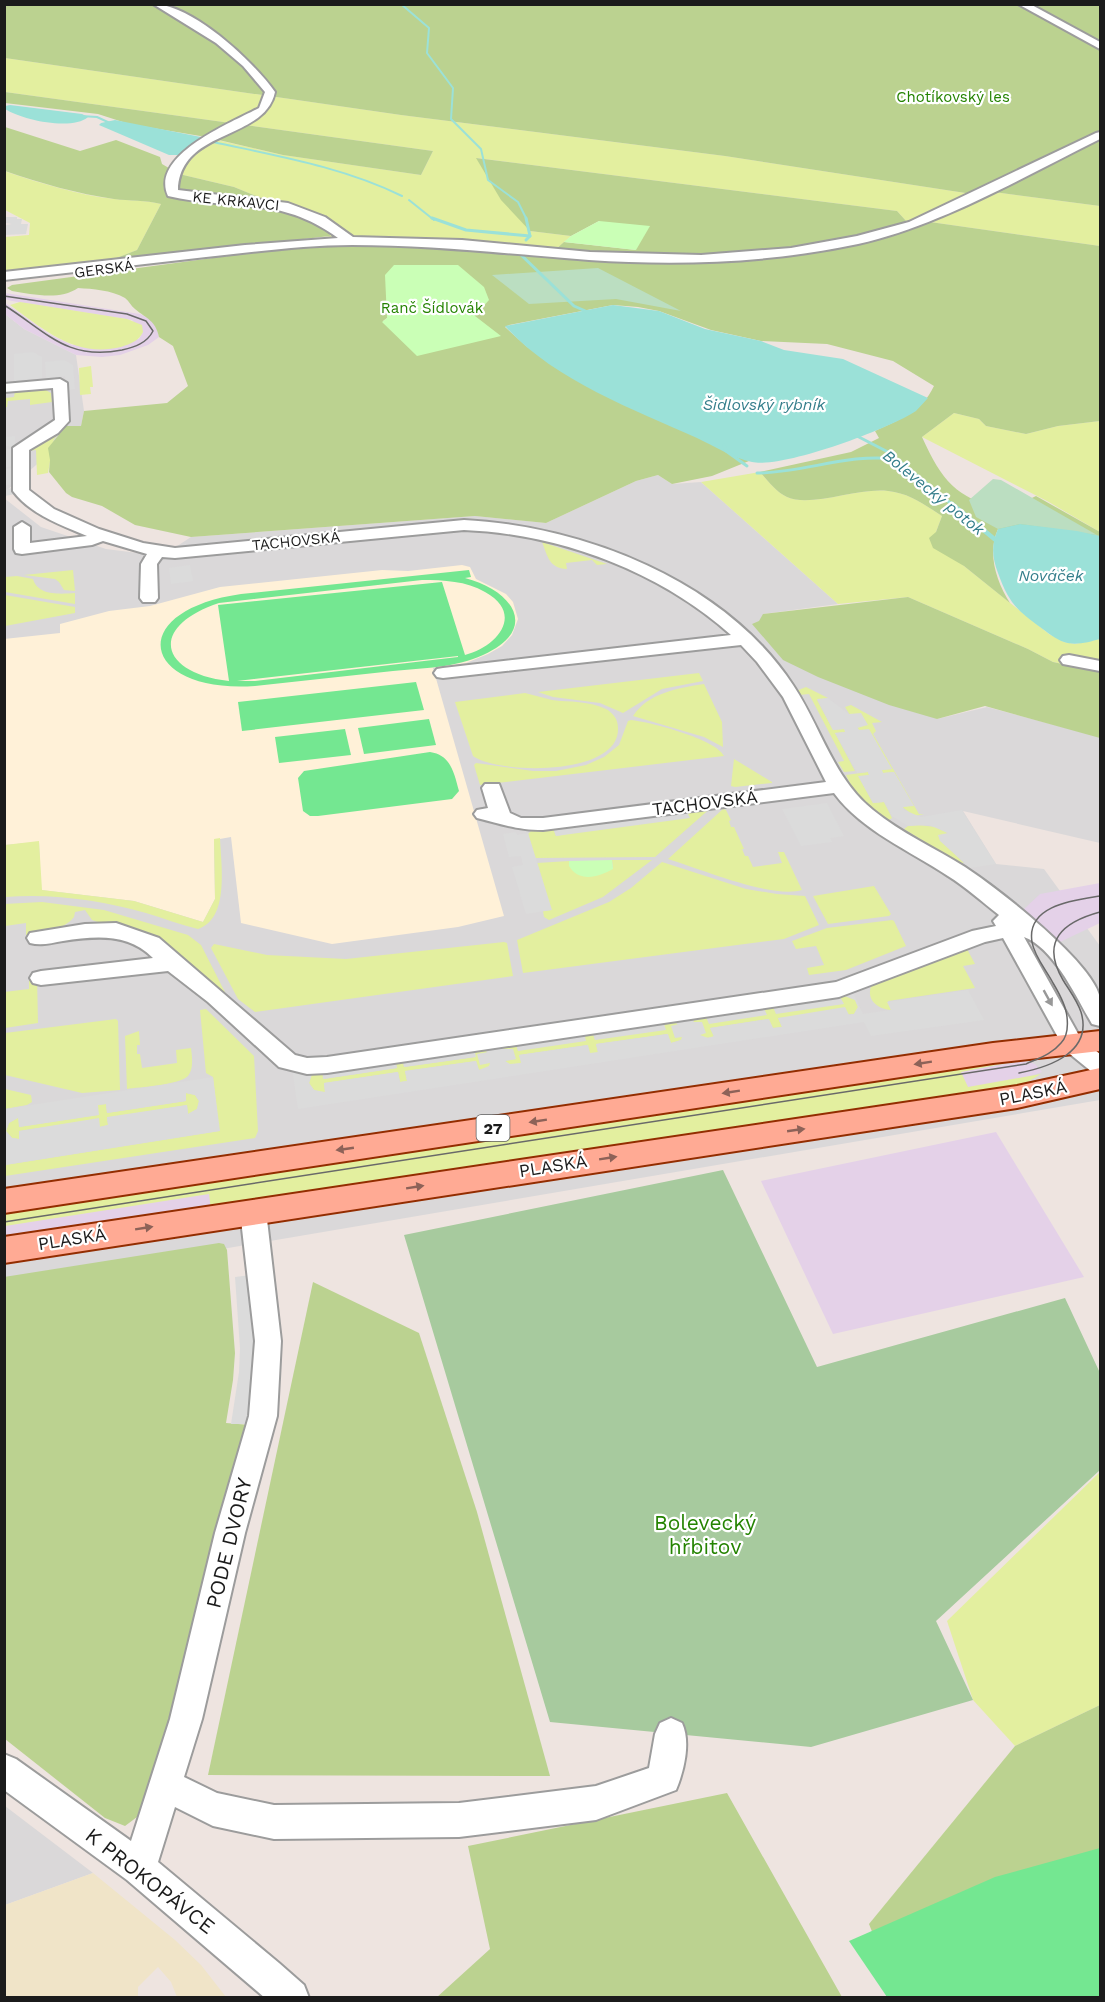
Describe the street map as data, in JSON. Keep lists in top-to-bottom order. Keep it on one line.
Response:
{"streets":{"main road":["PLASKÁ","27"],"street":["KE KRKAVCI","GERSKÁ","TACHOVSKÁ","PODE DVORY","K PROKOPÁVCE"]},"crossings":[["KE KRKAVCI","GERSKÁ"],["TACHOVSKÁ","27"],["PLASKÁ","PODE DVORY"],["PODE DVORY","K PROKOPÁVCE"]],"water":["Šidlovský rybník","Bolevecký potok","Nováček"],"parks":["Chotíkovský les","Ranč Šídlovák","Bolevecký hřbitov"]}
